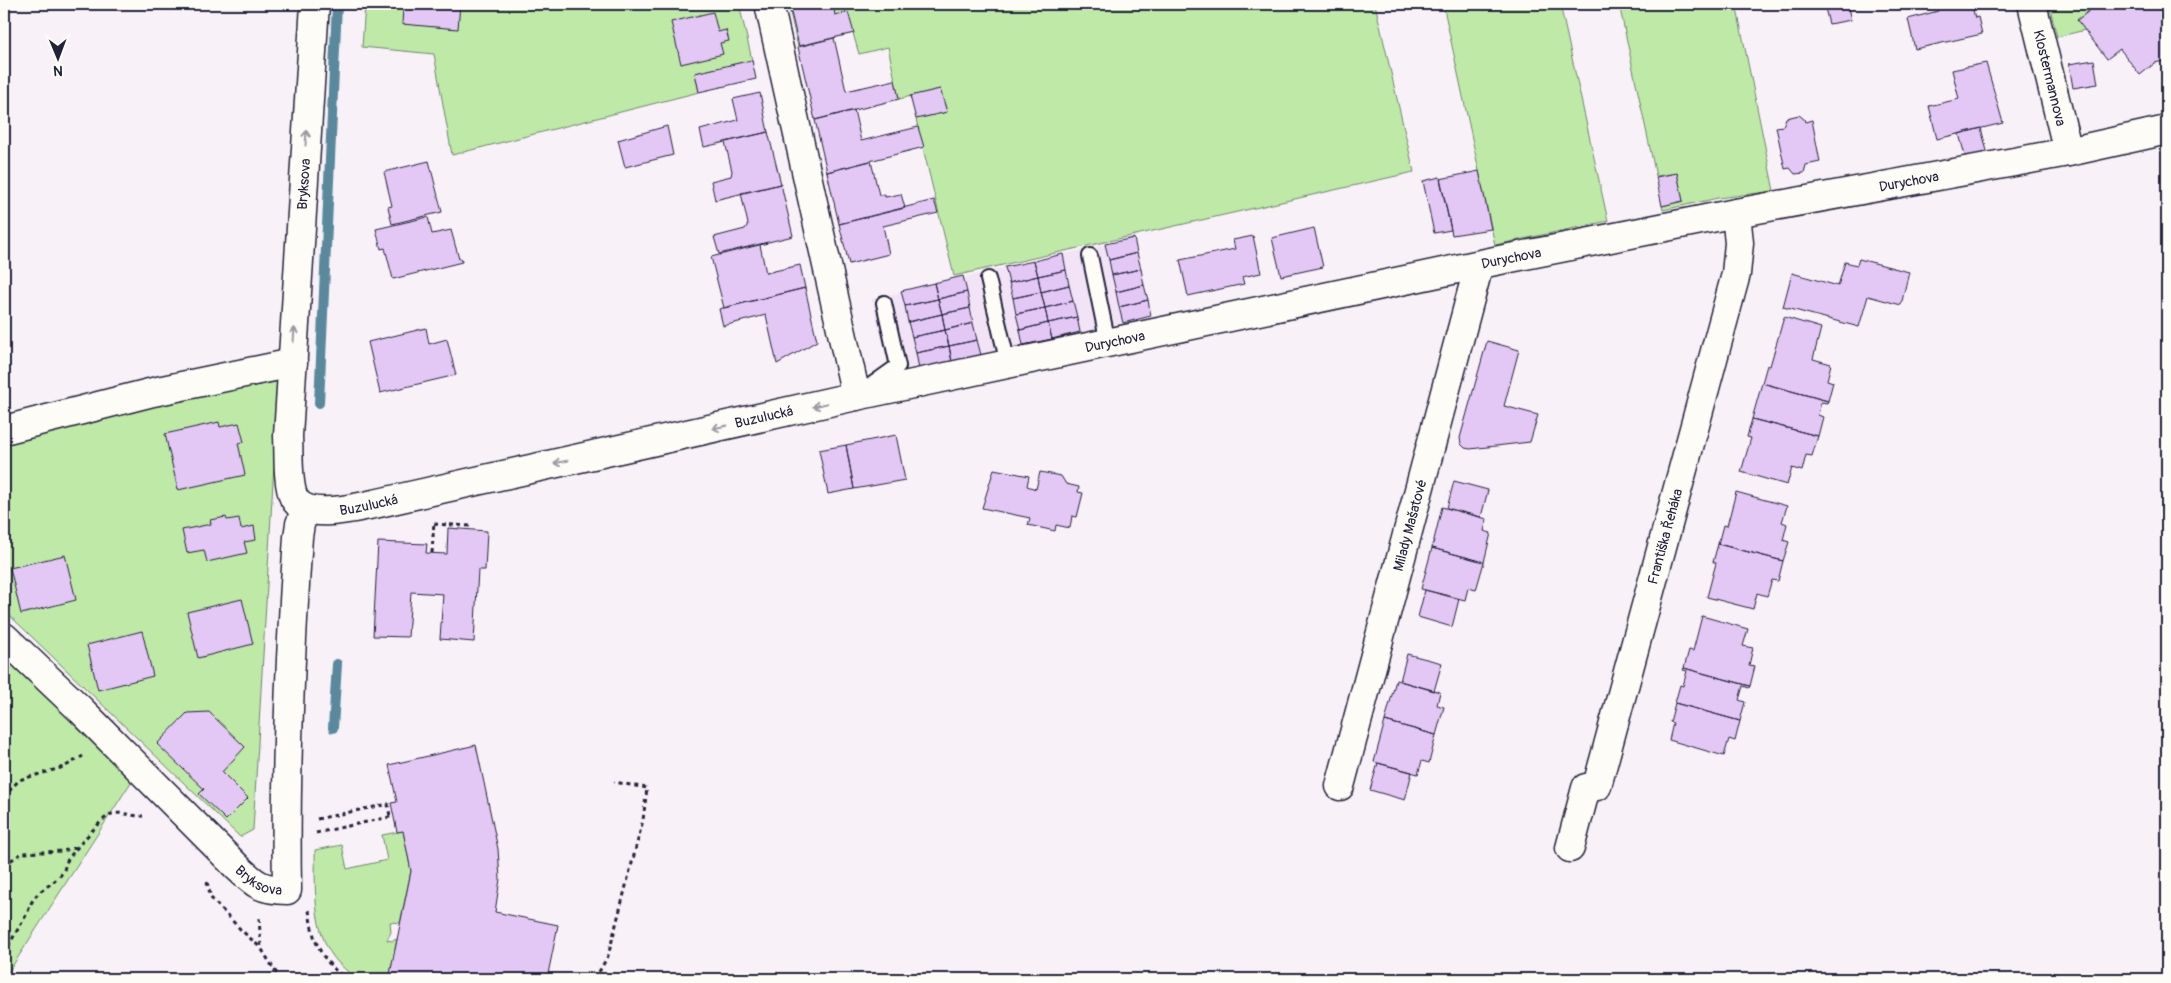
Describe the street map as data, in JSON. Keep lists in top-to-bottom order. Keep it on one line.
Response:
{"streets":{"street":["Klostermannova","Durychova","Bryksova","Buzulucká","Milady Mašatové","Františka Řeháka"]},"crossings":[["Klostermannova","Durychova"],["Durychova","Buzulucká"],["Durychova","Milady Mašatové"],["Durychova","Františka Řeháka"],["Bryksova","Buzulucká"]],"one_way":["Buzulucká"],"north":"bottom"}
